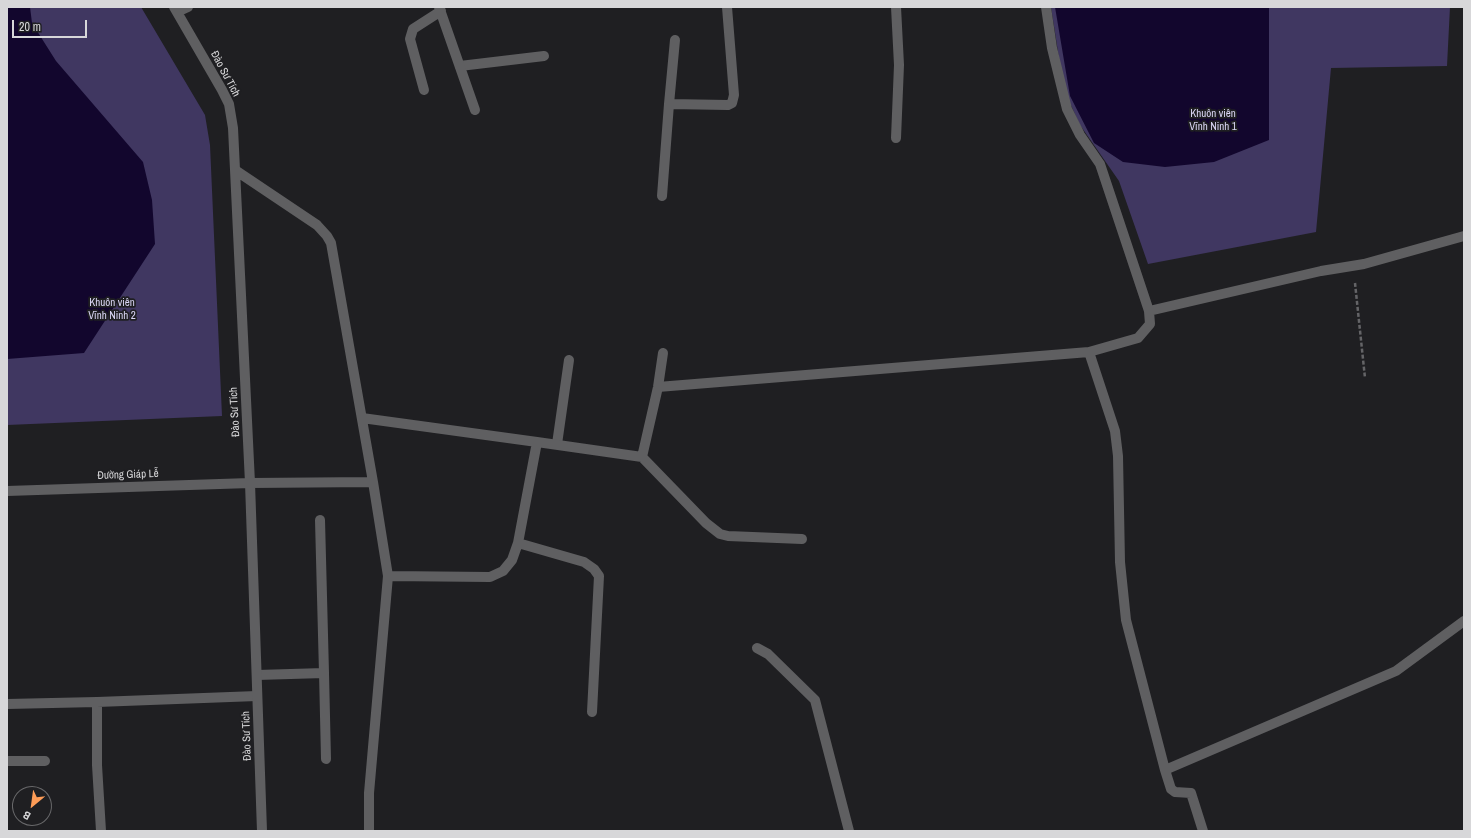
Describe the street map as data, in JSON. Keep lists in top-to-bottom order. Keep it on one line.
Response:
{"streets":{"street":["Đào Sư Tích","Đường Giáp Lễ"]},"crossings":[["Đào Sư Tích","Đường Giáp Lễ"]],"parks":["Khuôn viên Vĩnh Ninh 1","Khuôn viên Vĩnh Ninh 2"],"scale_bar":"20 m","north":"bottom left"}
